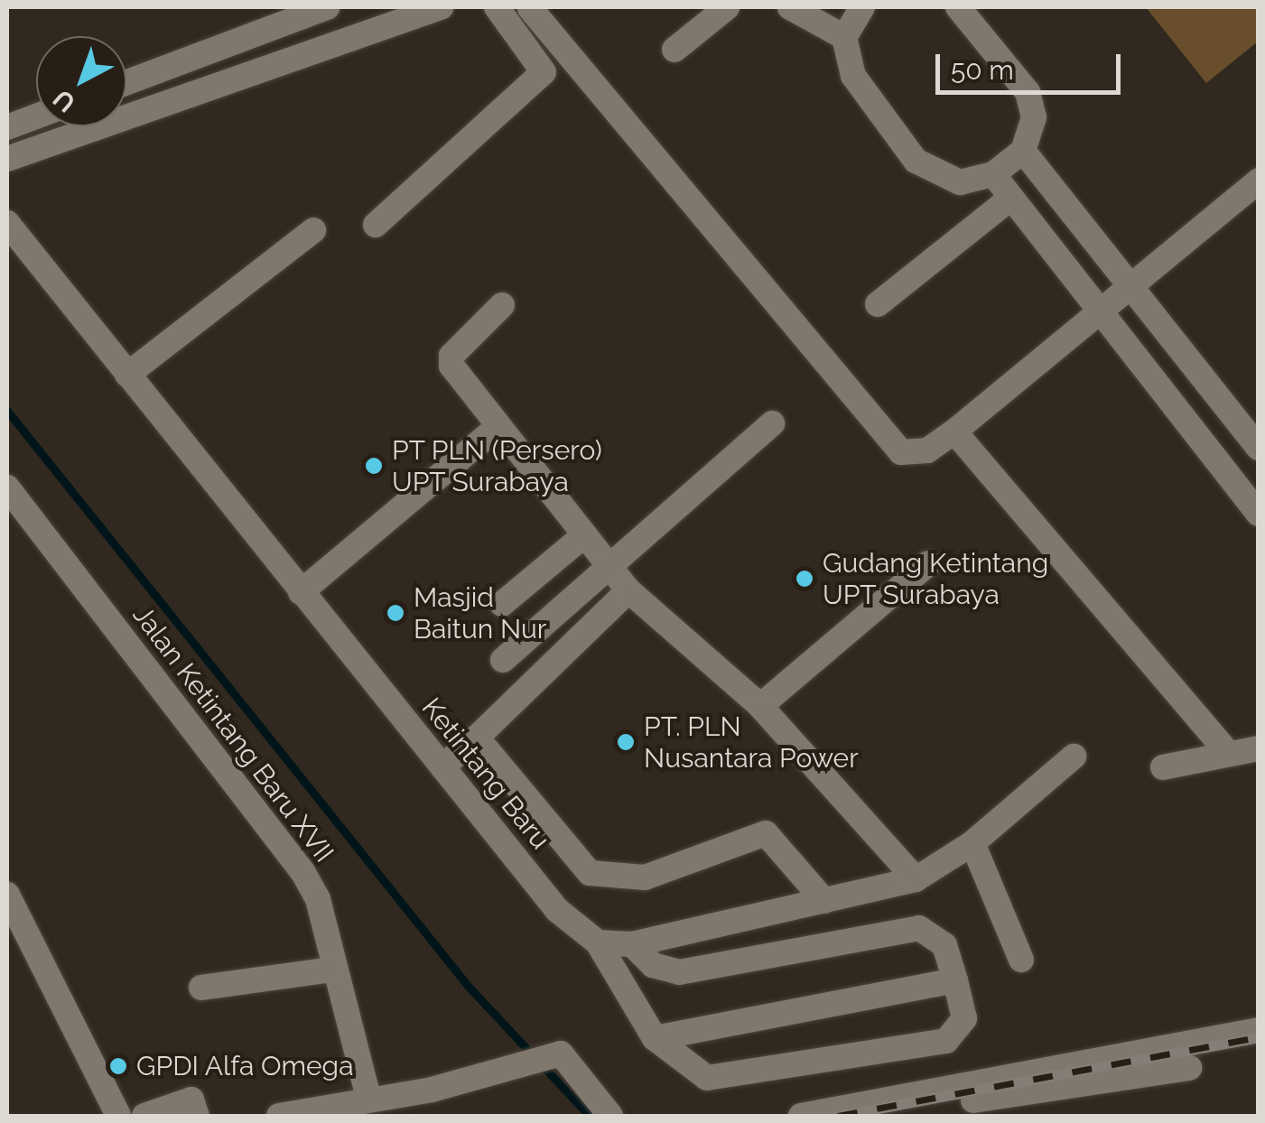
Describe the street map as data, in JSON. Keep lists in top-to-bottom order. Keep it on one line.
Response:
{"streets":{"street":["Jalan Ketintang Baru XVII","Ketintang Baru"]},"places":["PT PLN (Persero) UPT Surabaya","Gudang Ketintang UPT Surabaya","Masjid Baitun Nur","PT. PLN Nusantara Power","GPDI Alfa Omega"],"scale_bar":"50 m","north":"bottom left"}
